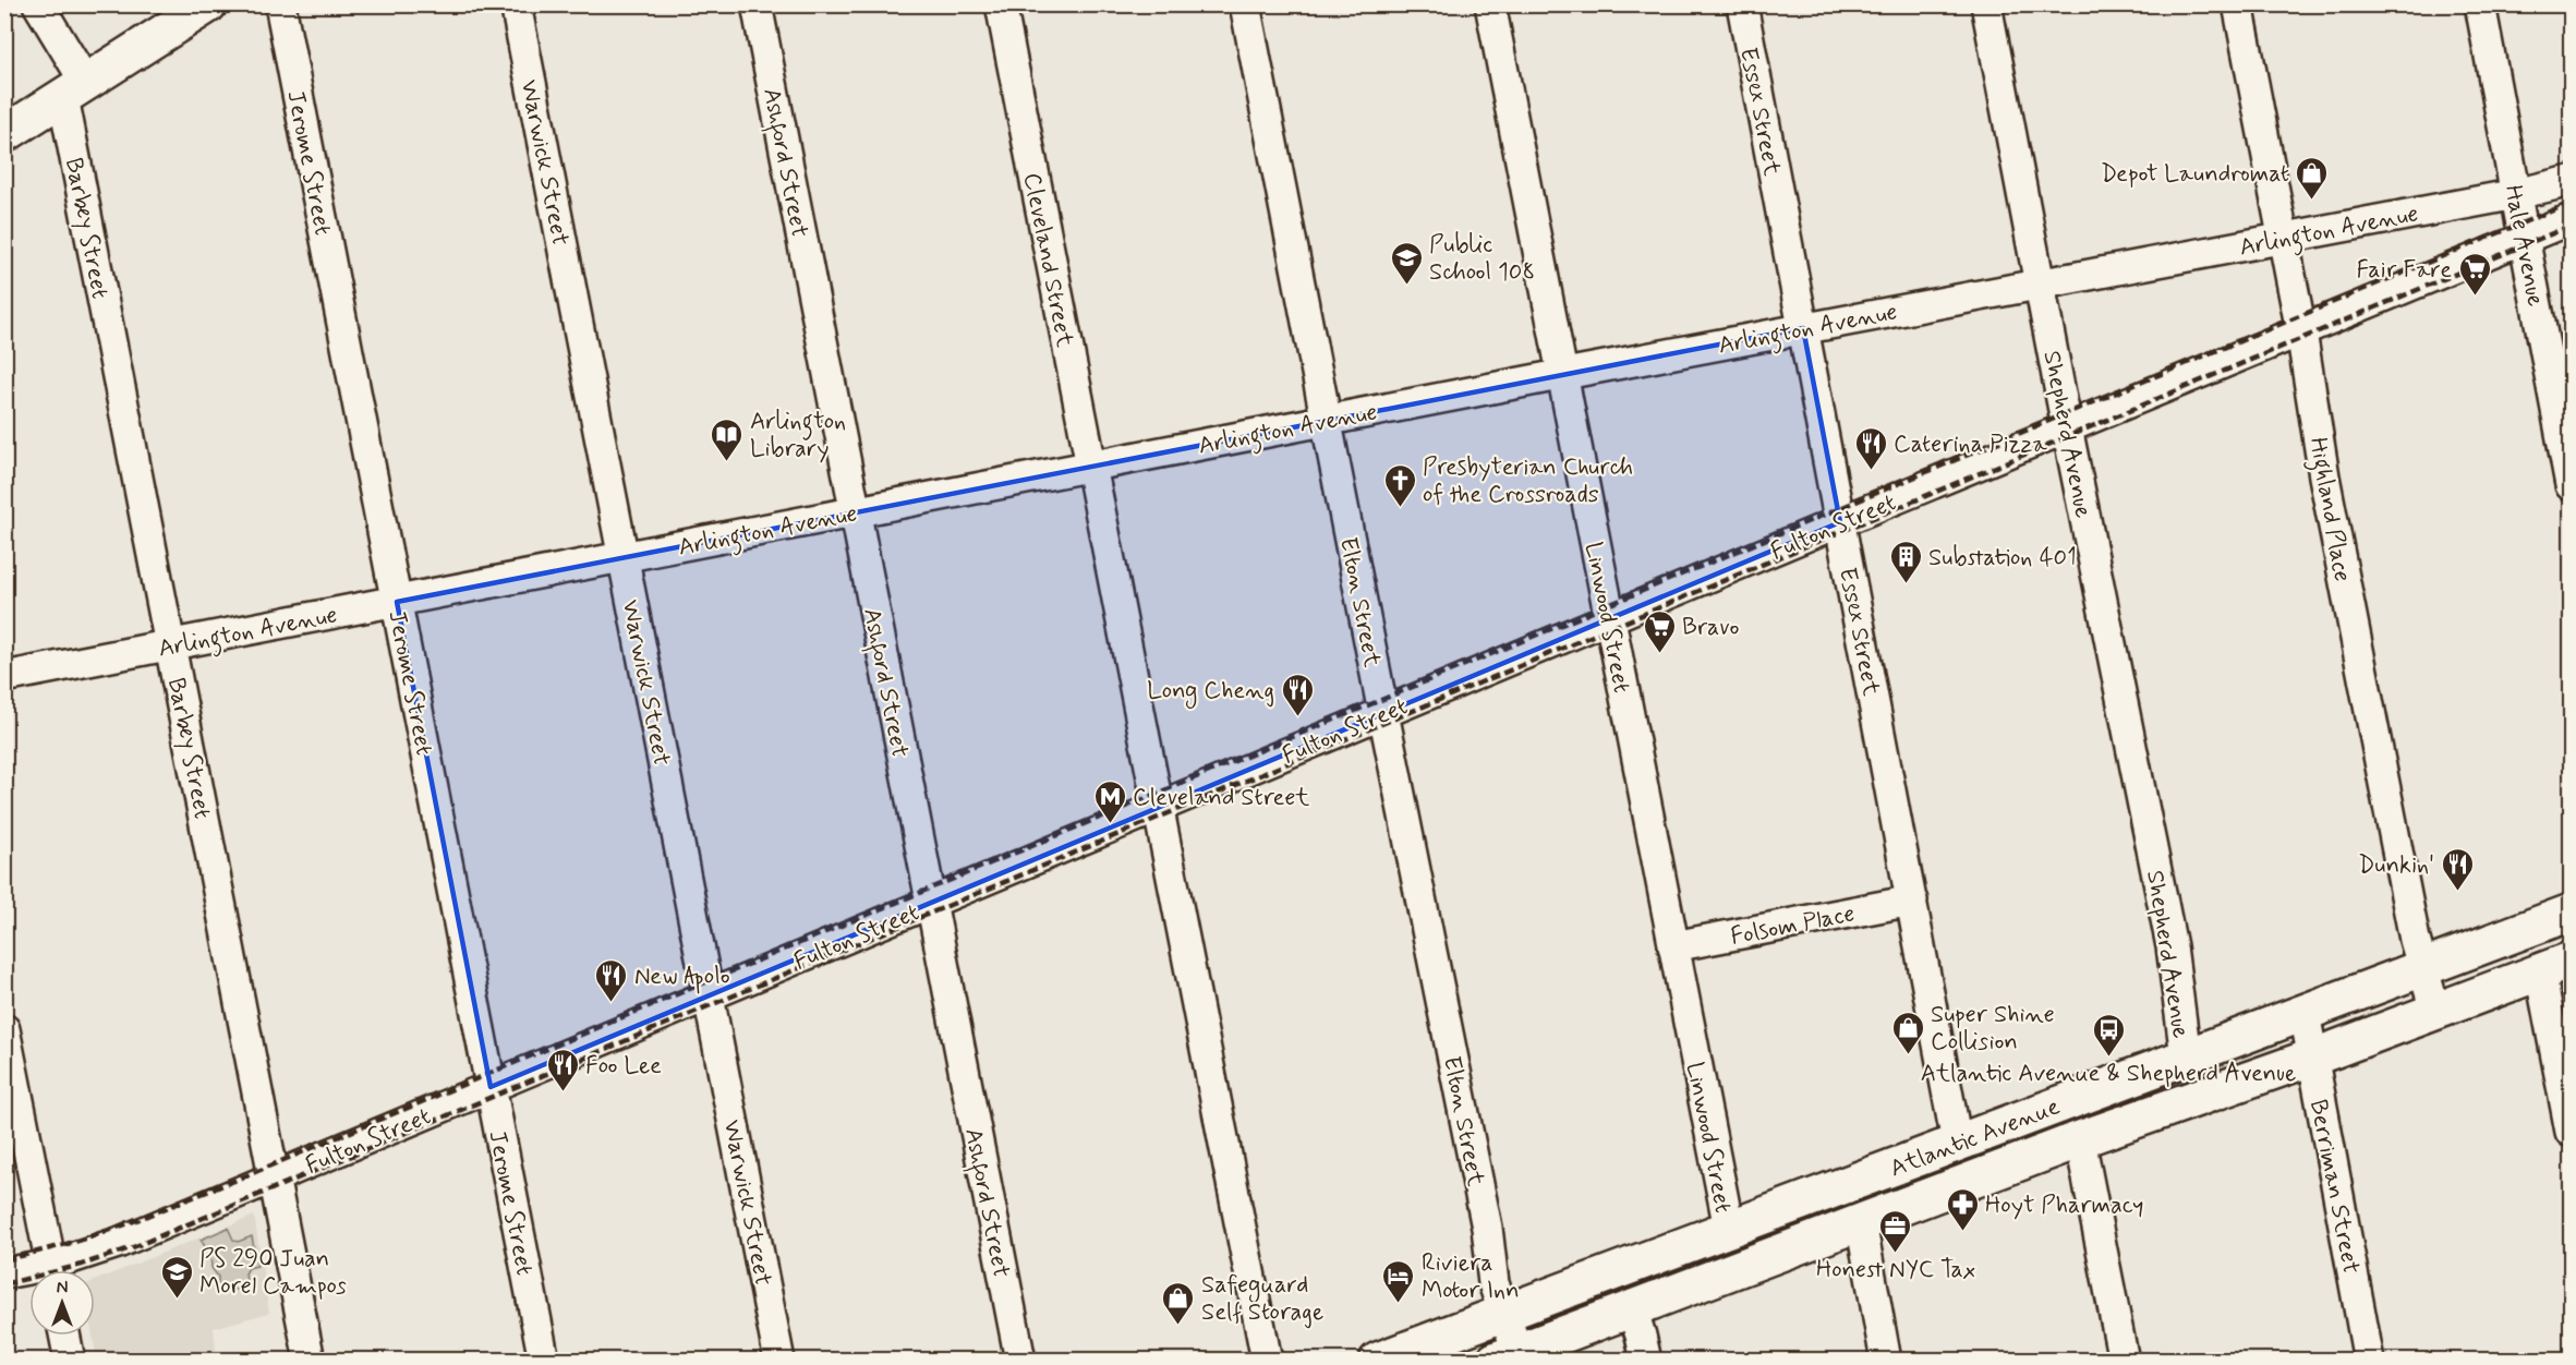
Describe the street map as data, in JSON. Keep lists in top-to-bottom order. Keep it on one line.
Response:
{"streets":{"main road":["Atlantic Avenue"],"street":["Essex Street","Jerome Street","Warwick Street","Ashford Street","Barbey Street","Arlington Avenue","Hale Avenue","Cleveland Street","Shepherd Avenue","Highland Place","Fulton Street","Elton Street","Linwood Street","Folsom Place","Berriman Street"]},"crossings":[["Essex Street","Arlington Avenue"],["Essex Street","Fulton Street"],["Essex Street","Folsom Place"],["Essex Street","Atlantic Avenue"],["Jerome Street","Arlington Avenue"],["Jerome Street","Fulton Street"],["Warwick Street","Arlington Avenue"],["Warwick Street","Fulton Street"],["Ashford Street","Arlington Avenue"],["Ashford Street","Fulton Street"],["Barbey Street","Arlington Avenue"],["Barbey Street","Fulton Street"],["Arlington Avenue","Hale Avenue"],["Arlington Avenue","Cleveland Street"],["Arlington Avenue","Shepherd Avenue"],["Arlington Avenue","Highland Place"],["Arlington Avenue","Elton Street"],["Arlington Avenue","Linwood Street"],["Hale Avenue","Fulton Street"],["Cleveland Street","Fulton Street"],["Shepherd Avenue","Fulton Street"],["Shepherd Avenue","Atlantic Avenue"],["Highland Place","Fulton Street"],["Highland Place","Atlantic Avenue"],["Fulton Street","Elton Street"],["Fulton Street","Linwood Street"],["Elton Street","Atlantic Avenue"],["Linwood Street","Folsom Place"],["Linwood Street","Atlantic Avenue"],["Atlantic Avenue","Berriman Street"]],"places":{"shop":["Depot Laundromat","Super Shine Collision","Safeguard Self Storage"],"school or university":["Public School 108","PS 290 Juan Morel Campos"],"supermarket":["Fair Fare","Bravo"],"library":["Arlington Library"],"restaurant":["Caterina Pizza","Long Cheng","Dunkin'","New Apolo","Foo Lee"],"church":["Presbyterian Church of the Crossroads"],"building":["Substation 401"],"metro station":["Cleveland Street"],"bus stop":["Atlantic Avenue & Shepherd Avenue"],"pharmacy":["Hoyt Pharmacy"],"office":["Honest NYC Tax"],"hotel":["Riviera Motor Inn"]},"north":"top"}
